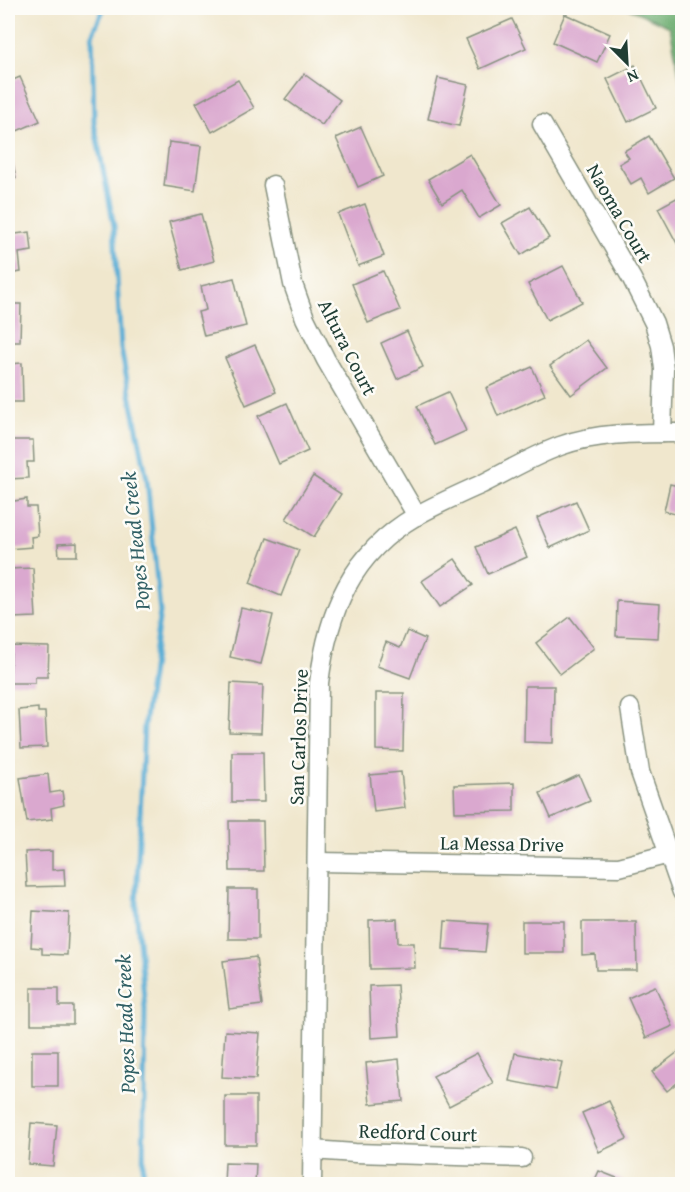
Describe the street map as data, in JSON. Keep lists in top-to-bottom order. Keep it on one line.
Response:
{"streets":{"street":["Naoma Court","Altura Court","San Carlos Drive","La Messa Drive","Redford Court"]},"crossings":[["Naoma Court","San Carlos Drive"],["Altura Court","San Carlos Drive"],["San Carlos Drive","La Messa Drive"],["San Carlos Drive","Redford Court"]],"water":["Popes Head Creek"],"north":"bottom right"}
